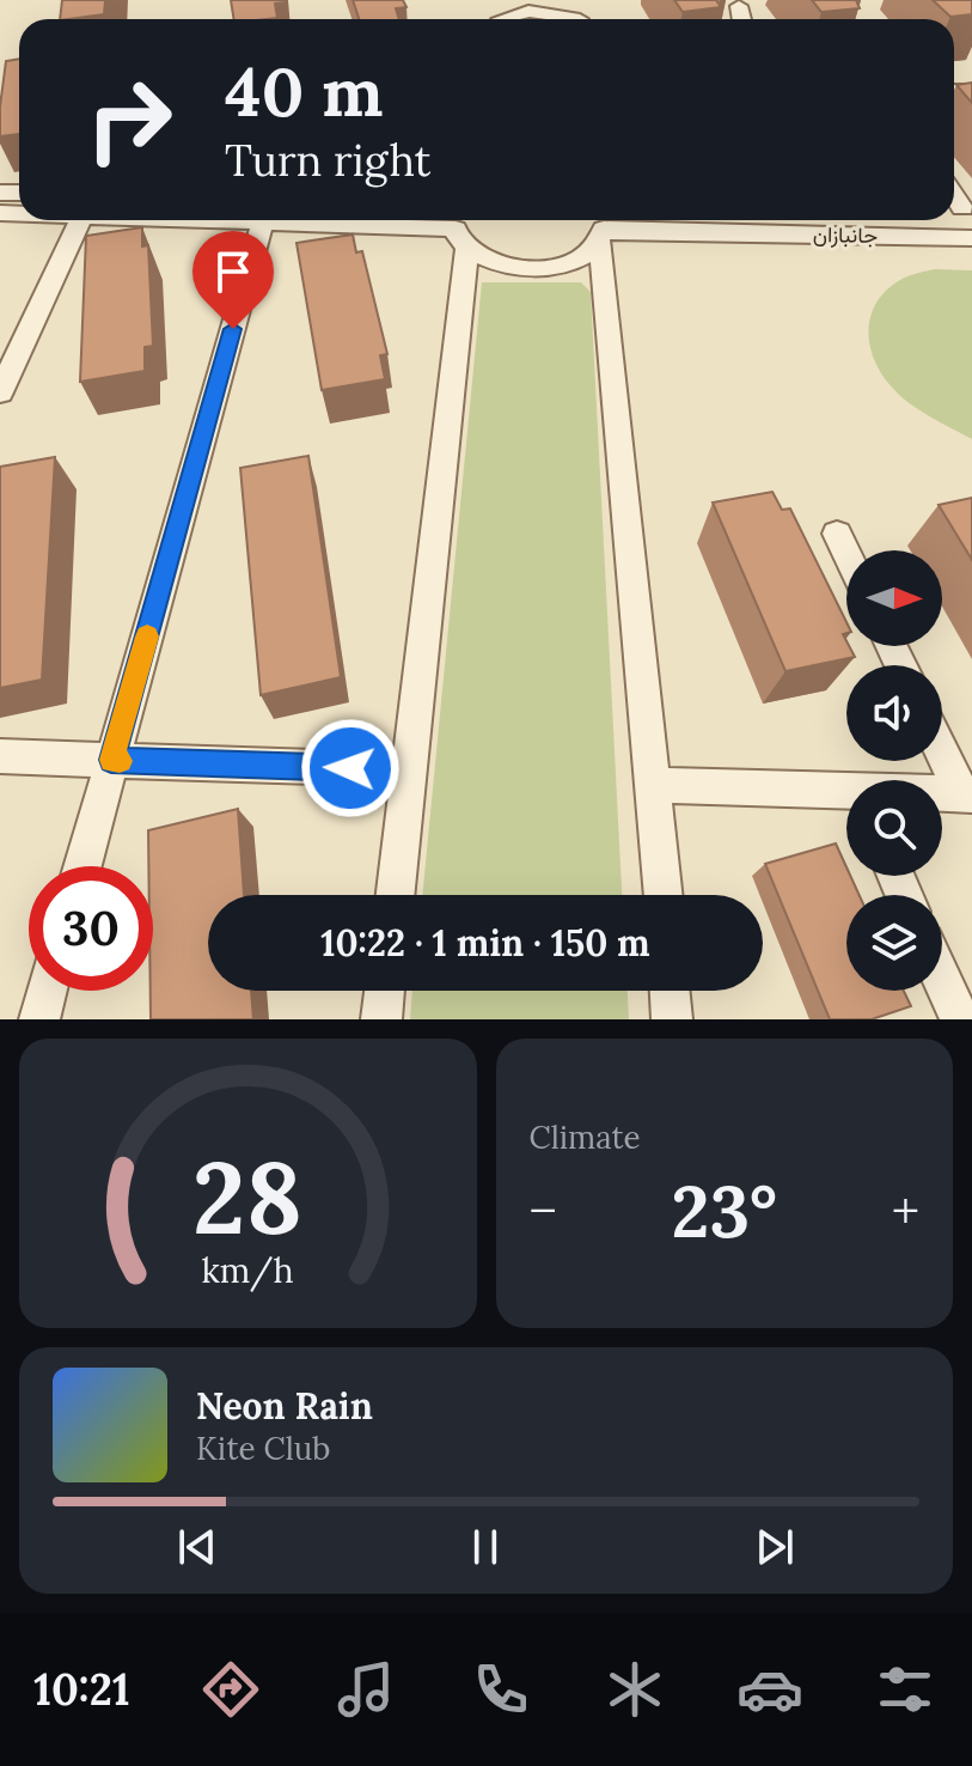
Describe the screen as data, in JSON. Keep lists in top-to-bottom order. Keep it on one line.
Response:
{"streets":{"street":["جانبازان"]},"north":"right","page":{"turn":["40 m","Turn right"],"limit":"30","trip":"10:22 · 1 min · 150 m","tile":"Climate","heat":["−","23°","+"],"song":["Neon Rain","Kite Club"],"tabs":"10:21","gauge":["28","km/h"]}}
